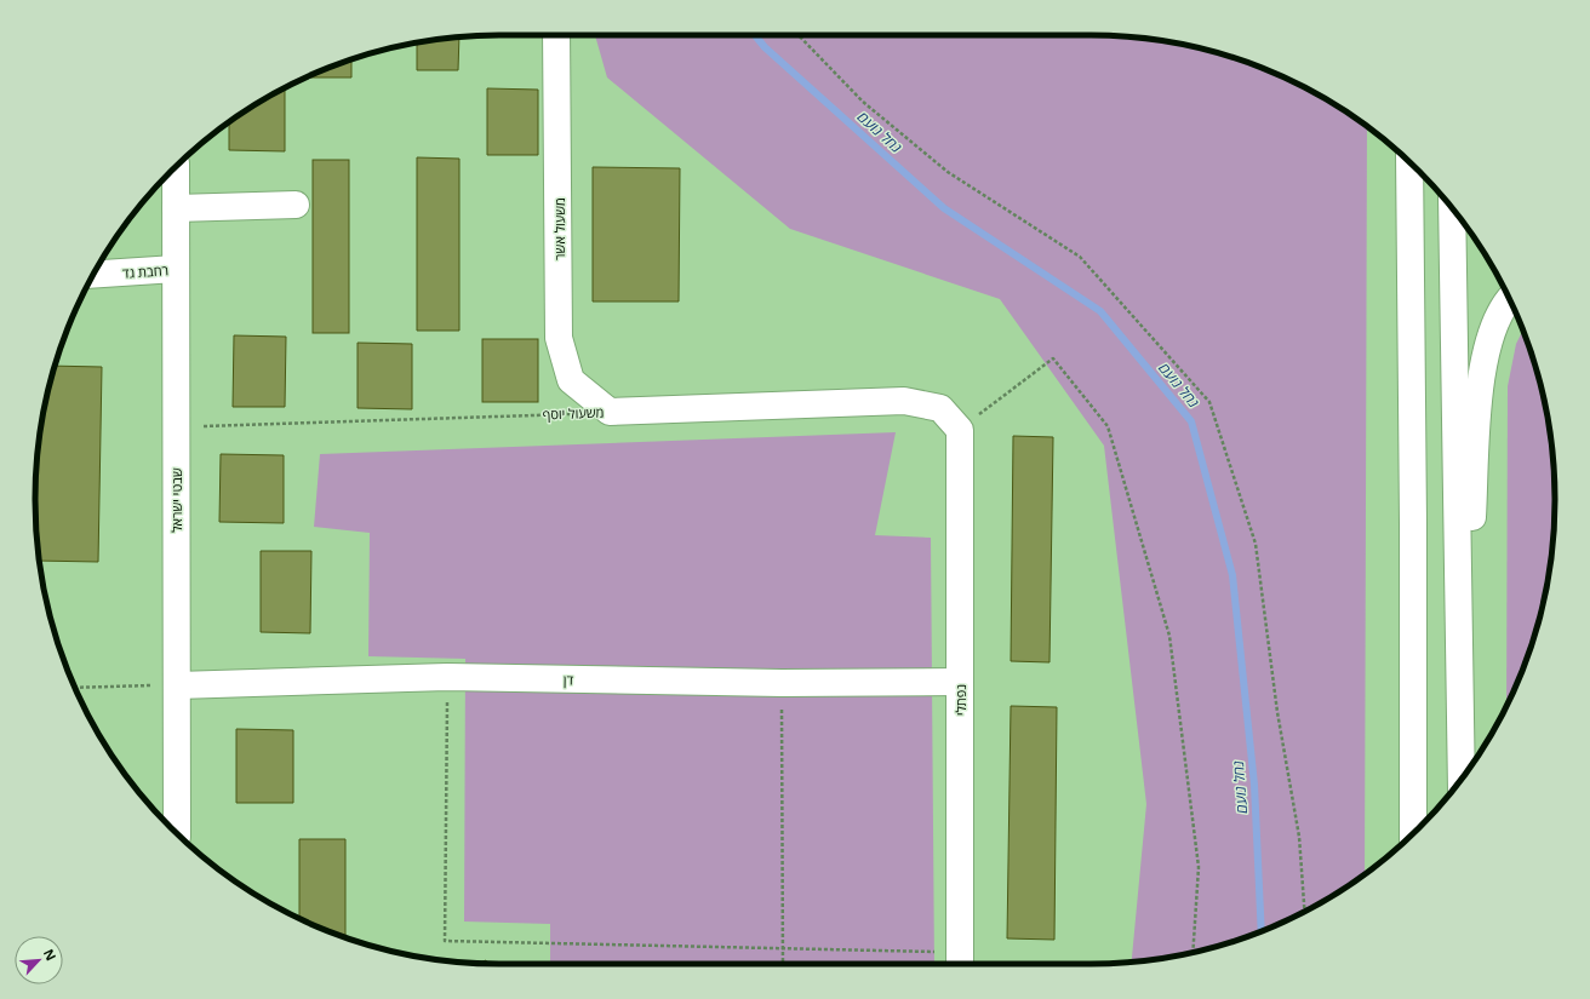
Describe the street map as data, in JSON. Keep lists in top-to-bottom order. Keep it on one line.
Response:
{"streets":{"main road":["משעול אשר","רחבת גד","משעול יוסף","שבטי ישראל","דן","נפתלי"]},"crossings":[["משעול אשר","משעול יוסף"],["רחבת גד","שבטי ישראל"],["משעול יוסף","שבטי ישראל"],["משעול יוסף","נפתלי"],["שבטי ישראל","דן"],["דן","נפתלי"]],"water":["נחל נועם"],"north":"top right"}
